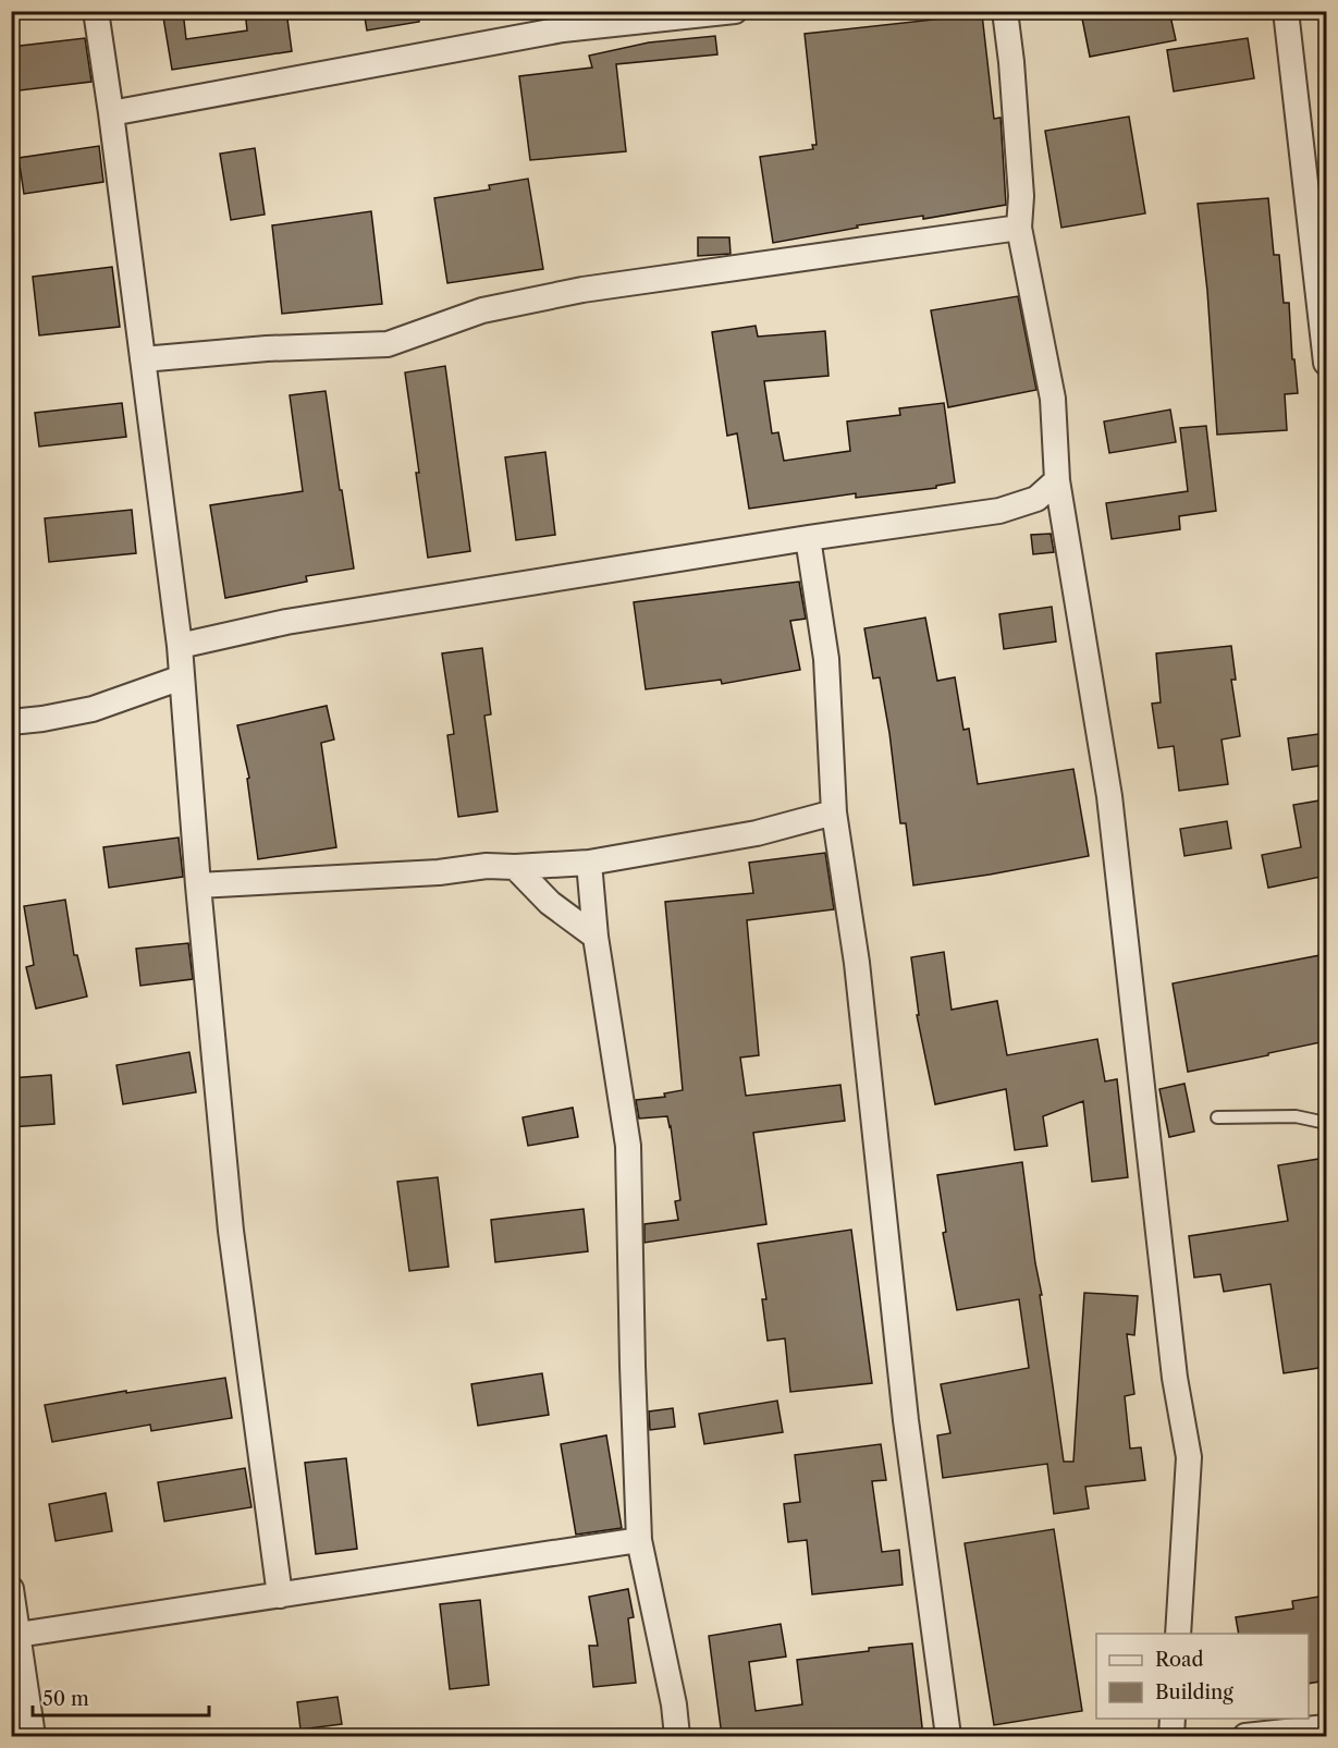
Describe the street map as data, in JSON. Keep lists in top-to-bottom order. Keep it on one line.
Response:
{"legend":["Road","Building"],"scale_bar":"50 m"}
